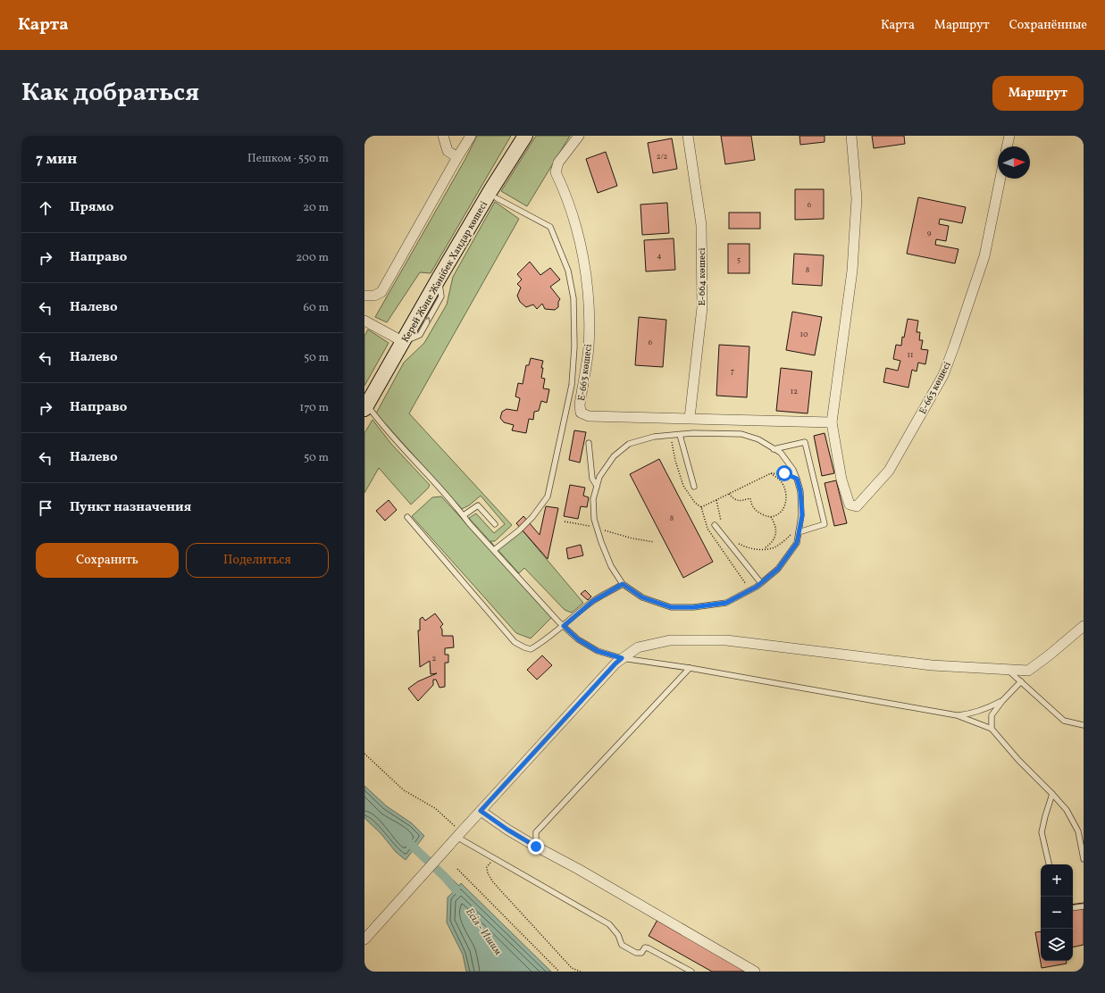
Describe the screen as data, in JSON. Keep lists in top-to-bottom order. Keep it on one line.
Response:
{"streets":{"main road":["Керей Және Жәнібек Хандар көшесі"],"street":["Е-664 көшесі","Е-663 көшесі"]},"crossings":[["Е-664 көшесі","Е-663 көшесі"]],"water":["Есіл - Ишим"],"house_numbers":["2/2","6","9","4","5","8","10","6","11","7","12","8","2"],"north":"right","page":{"header":"Карта","nav":["Карта","Маршрут","Сохранённые"],"title":"Как добраться","buttons":["Маршрут",["Сохранить","Поделиться"]],"heading":["7 мин","Пешком · 550 m"],"list":[["Прямо","20 m"],["Направо","200 m"],["Налево","60 m"],["Налево","50 m"],["Направо","170 m"],["Налево","50 m"],"Пункт назначения"],"map_buttons":["+","−"]}}
